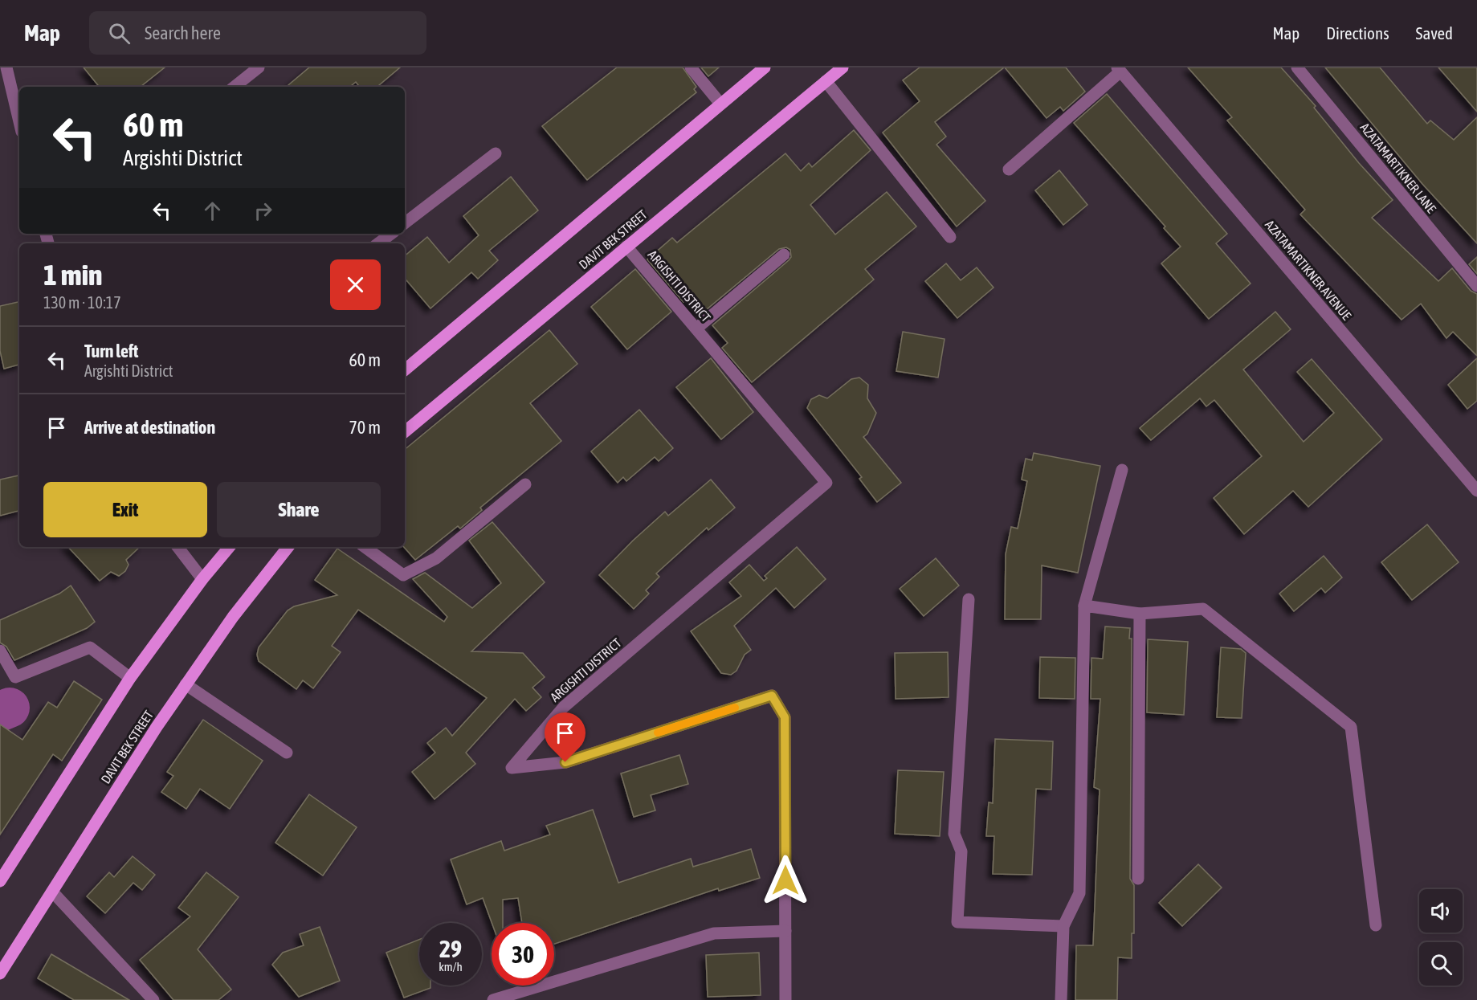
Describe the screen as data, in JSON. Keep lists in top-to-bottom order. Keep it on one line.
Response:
{"streets":{"main road":["DAVIT BEK STREET"],"street":["AZATAMARTIKNER LANE","AZATAMARTIKNER AVENUE","ARGISHTI DISTRICT"]},"crossings":[["DAVIT BEK STREET","ARGISHTI DISTRICT"]],"page":{"header":"Map","search":"Search here","nav":["Map","Directions","Saved"],"turn":["60 m","Argishti District"],"heading":["1 min","130 m · 10:17"],"list":[{"name":"Turn left","note":"Argishti District","value":"60 m"},{"name":"Arrive at destination","value":"70 m"}],"buttons":["Exit","Share"],"speed":"29 km/h","limit":"30"}}
